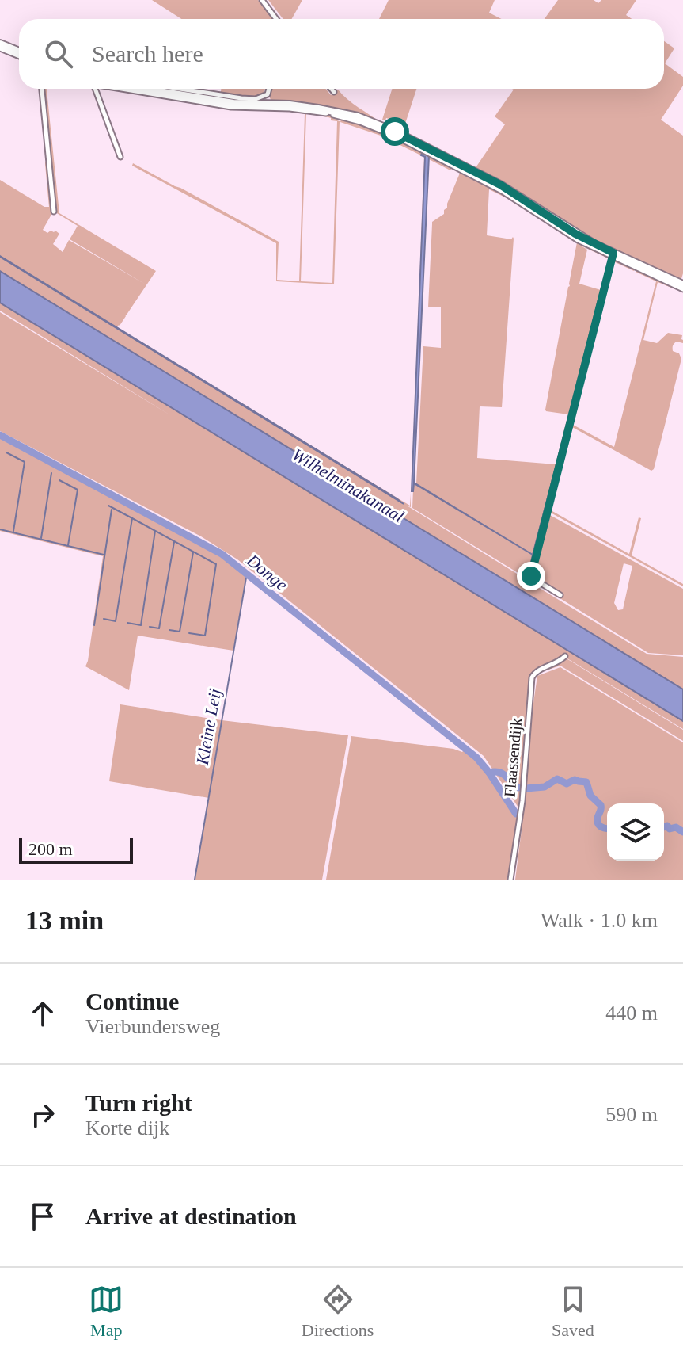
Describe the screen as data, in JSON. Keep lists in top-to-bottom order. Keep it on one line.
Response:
{"streets":{"street":["Flaassendijk"]},"water":["Wilhelminakanaal","Donge","Kleine Leij"],"scale_bar":"200 m","page":{"search":"Search here","scale":"200 m","heading":["13 min","Walk · 1.0 km"],"list":[["Continue","Vierbundersweg","440 m"],["Turn right","Korte dijk","590 m"],"Arrive at destination"],"nav":["Map","Directions","Saved"]}}
